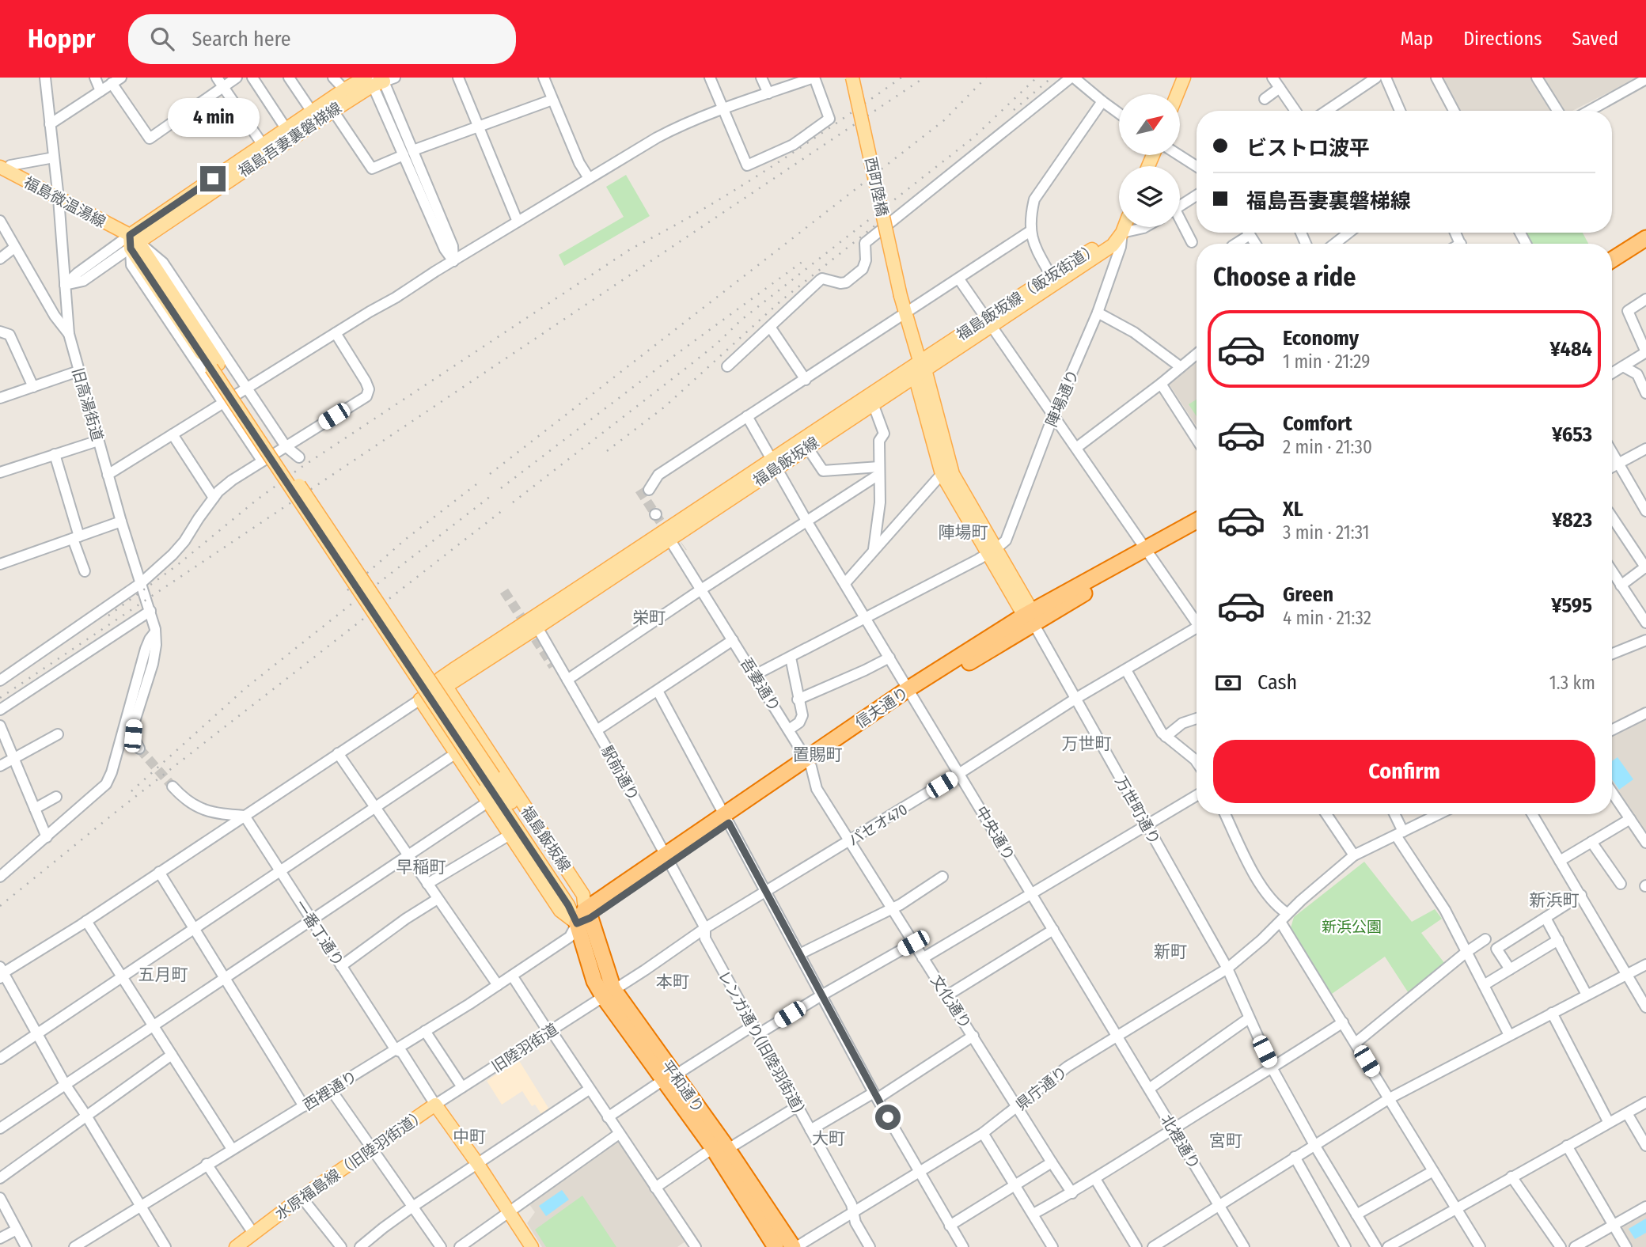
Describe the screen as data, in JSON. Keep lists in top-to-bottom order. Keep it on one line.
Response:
{"streets":{"highway":["信夫通り","平和通り"],"main road":["福島吾妻裏磐梯線","西町陸橋","福島微温湯線","福島飯坂線（飯坂街道）","福島飯坂線","水原福島線（旧陸羽街道）"],"street":["陣場通り","旧高湯街道","吾妻通り","駅前通り","万世町通り","パセオ470","中央通り","一番丁通り","文化通り","レンガ通り(旧陸羽街道)","旧陸羽街道","県庁通り","西裡通り","北裡通り"]},"crossings":[["福島吾妻裏磐梯線","福島微温湯線"],["西町陸橋","福島飯坂線（飯坂街道）"],["西町陸橋","福島飯坂線"],["福島微温湯線","旧高湯街道"],["福島飯坂線（飯坂街道）","陣場通り"],["福島飯坂線（飯坂街道）","福島飯坂線"],["福島飯坂線","吾妻通り"],["福島飯坂線","信夫通り"],["福島飯坂線","駅前通り"],["福島飯坂線","中央通り"],["福島飯坂線","平和通り"],["福島飯坂線","西裡通り"],["吾妻通り","信夫通り"],["吾妻通り","パセオ470"],["吾妻通り","文化通り"],["信夫通り","駅前通り"],["信夫通り","万世町通り"],["信夫通り","中央通り"],["信夫通り","平和通り"],["信夫通り","西裡通り"],["駅前通り","パセオ470"],["駅前通り","レンガ通り(旧陸羽街道)"],["駅前通り","旧陸羽街道"],["万世町通り","パセオ470"],["万世町通り","県庁通り"],["パセオ470","中央通り"],["パセオ470","文化通り"],["パセオ470","レンガ通り(旧陸羽街道)"],["パセオ470","旧陸羽街道"],["中央通り","県庁通り"],["中央通り","北裡通り"],["一番丁通り","旧陸羽街道"],["一番丁通り","西裡通り"],["一番丁通り","水原福島線（旧陸羽街道）"],["文化通り","県庁通り"],["レンガ通り(旧陸羽街道)","旧陸羽街道"],["レンガ通り(旧陸羽街道)","県庁通り"],["旧陸羽街道","平和通り"],["旧陸羽街道","水原福島線（旧陸羽街道）"],["平和通り","県庁通り"],["平和通り","西裡通り"],["県庁通り","北裡通り"]],"districts":["陣場町","栄町","万世町","置賜町","早稲町","新浜町","新町","五月町","本町","中町","大町","宮町"],"parks":["新浜公園"],"north":"top right","page":{"header":"Hoppr","search":"Search here","nav":["Map","Directions","Saved"],"bubble":"4 min","banner":["ビストロ波平","福島吾妻裏磐梯線"],"heading":"Choose a ride","list":[{"name":"Economy","note":"1 min · 21:29","value":"¥484"},{"name":"Comfort","note":"2 min · 21:30","value":"¥653"},{"name":"XL","note":"3 min · 21:31","value":"¥823"},{"name":"Green","note":"4 min · 21:32","value":"¥595"}],"pay":["Cash","1.3 km"],"buttons":"Confirm"}}
